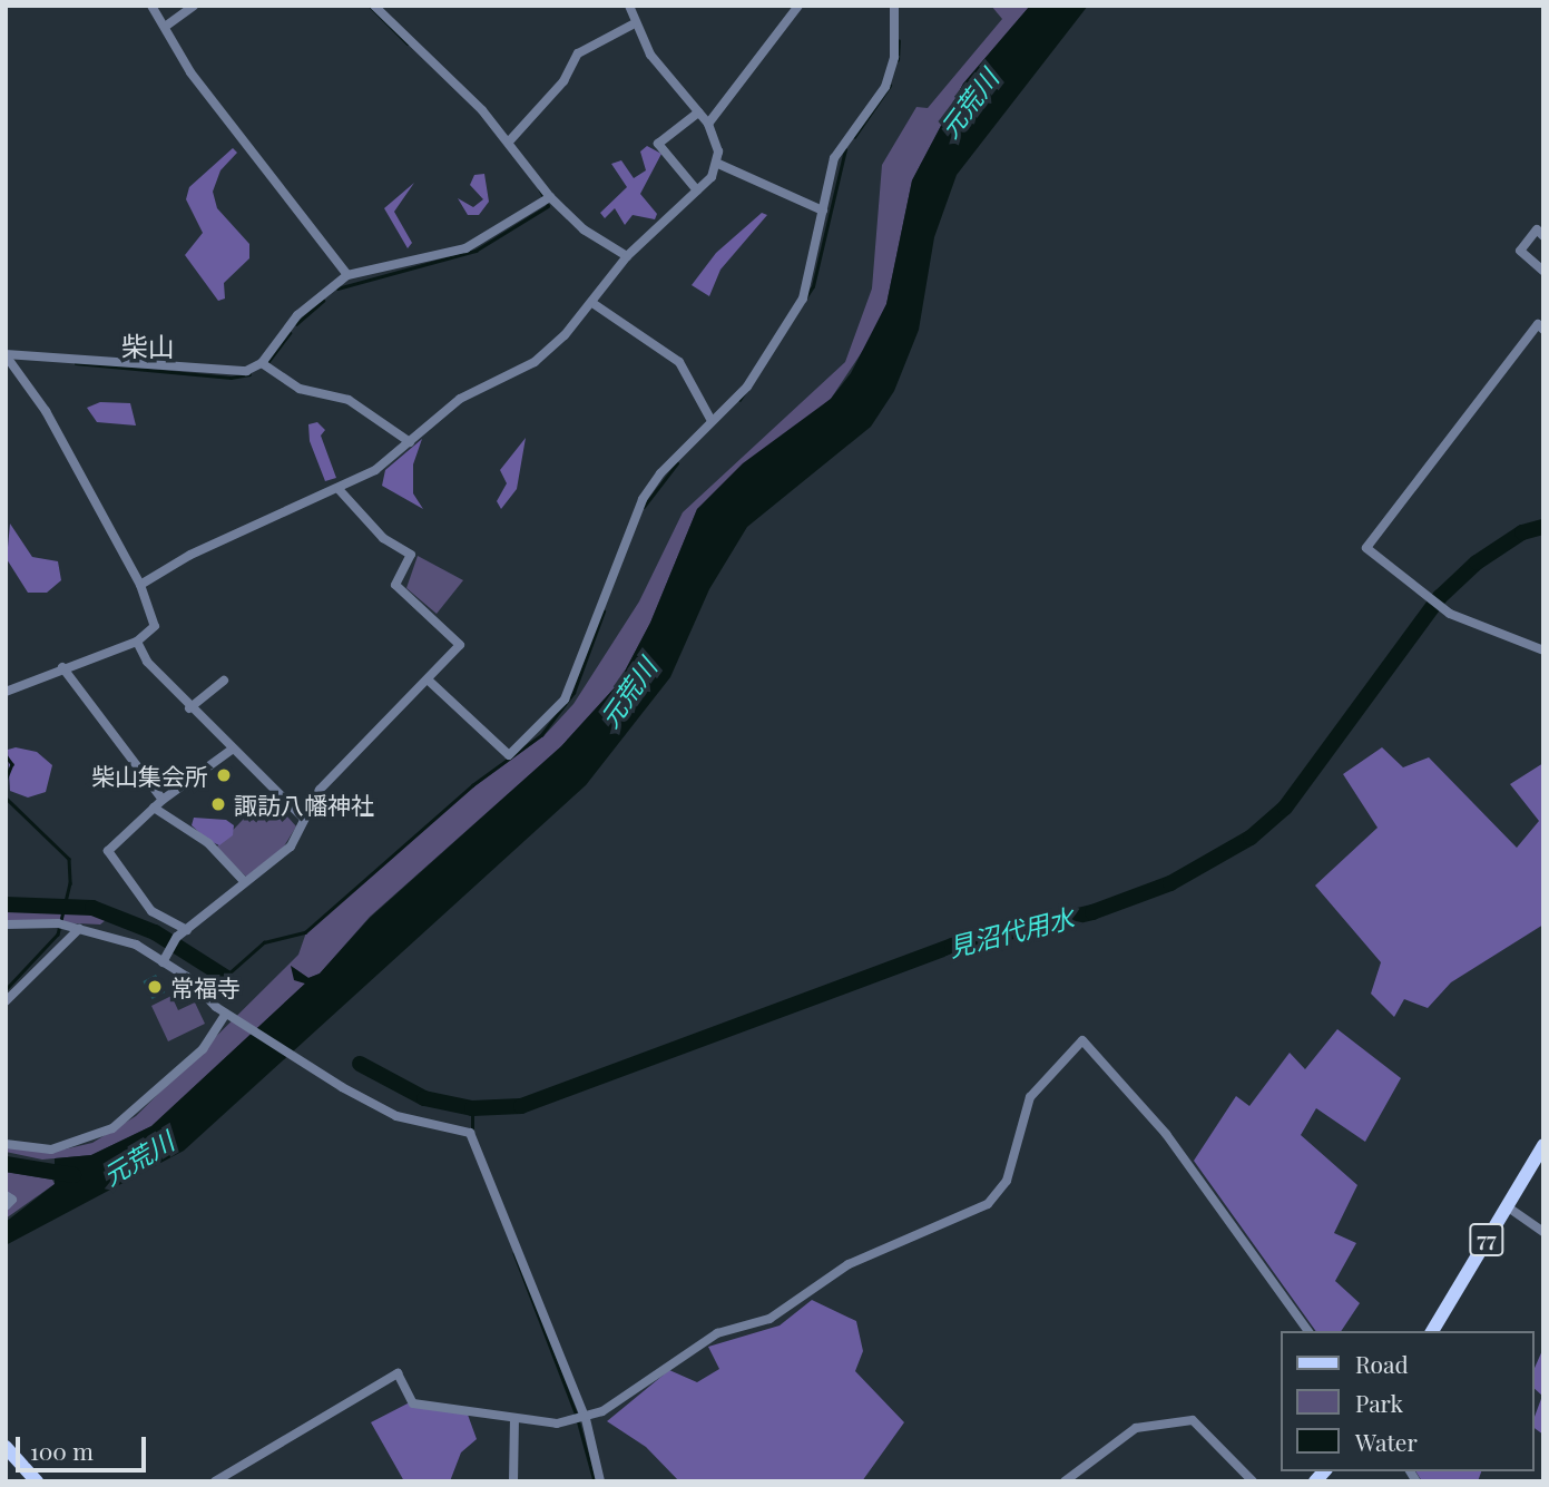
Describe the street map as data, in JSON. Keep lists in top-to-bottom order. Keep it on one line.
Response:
{"streets":{"main road":["77"]},"districts":["柴山"],"water":["元荒川","見沼代用水"],"places":["柴山集会所","諏訪八幡神社","常福寺"],"legend":["Road","Park","Water"],"scale_bar":"100 m"}
